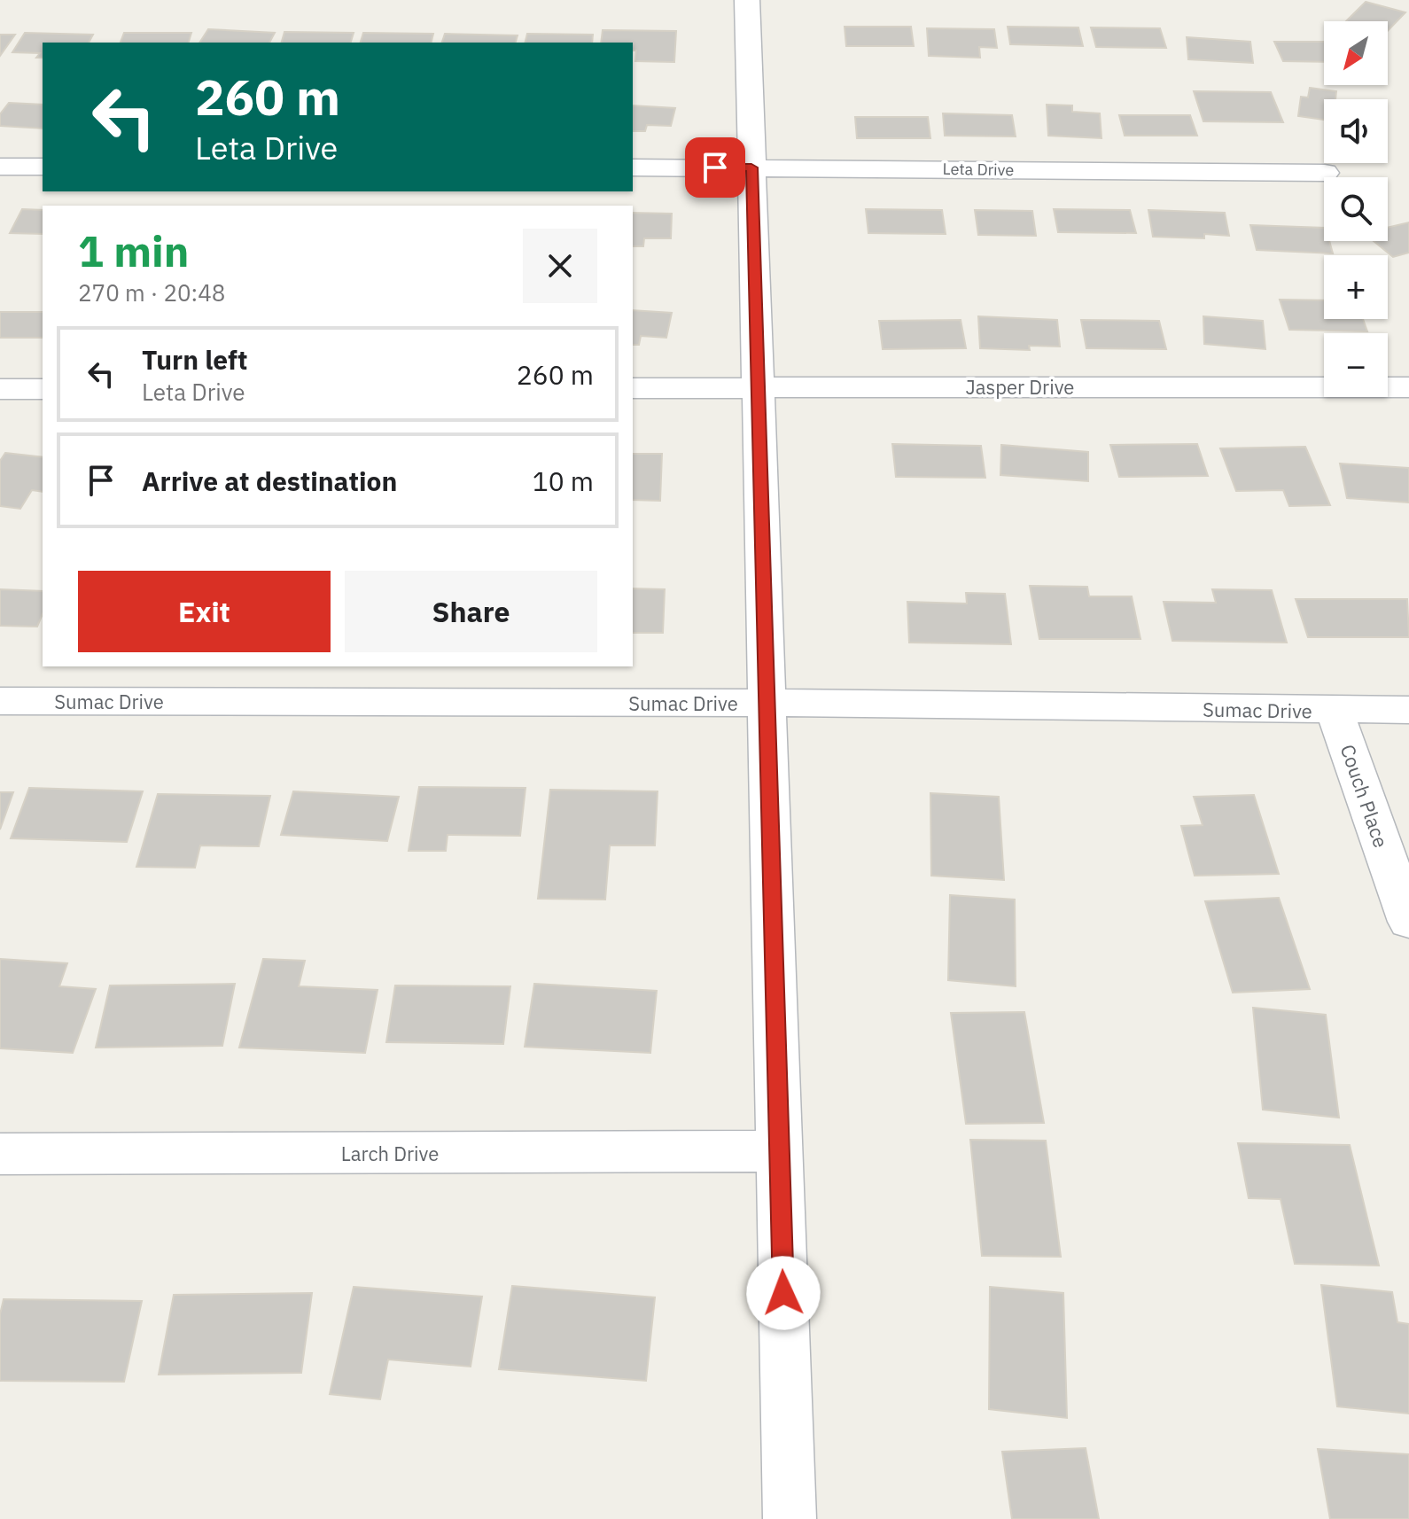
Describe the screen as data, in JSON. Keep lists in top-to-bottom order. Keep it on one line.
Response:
{"streets":{"street":["Leta Drive","Jasper Drive","Sumac Drive","Couch Place","Larch Drive"]},"crossings":[["Sumac Drive","Couch Place"]],"north":"bottom left","page":{"map_buttons":["+","−"],"turn":["260 m","Leta Drive"],"heading":["1 min","270 m · 20:48"],"list":[{"name":"Turn left","note":"Leta Drive","value":"260 m"},{"name":"Arrive at destination","value":"10 m"}],"buttons":["Exit","Share"]}}
